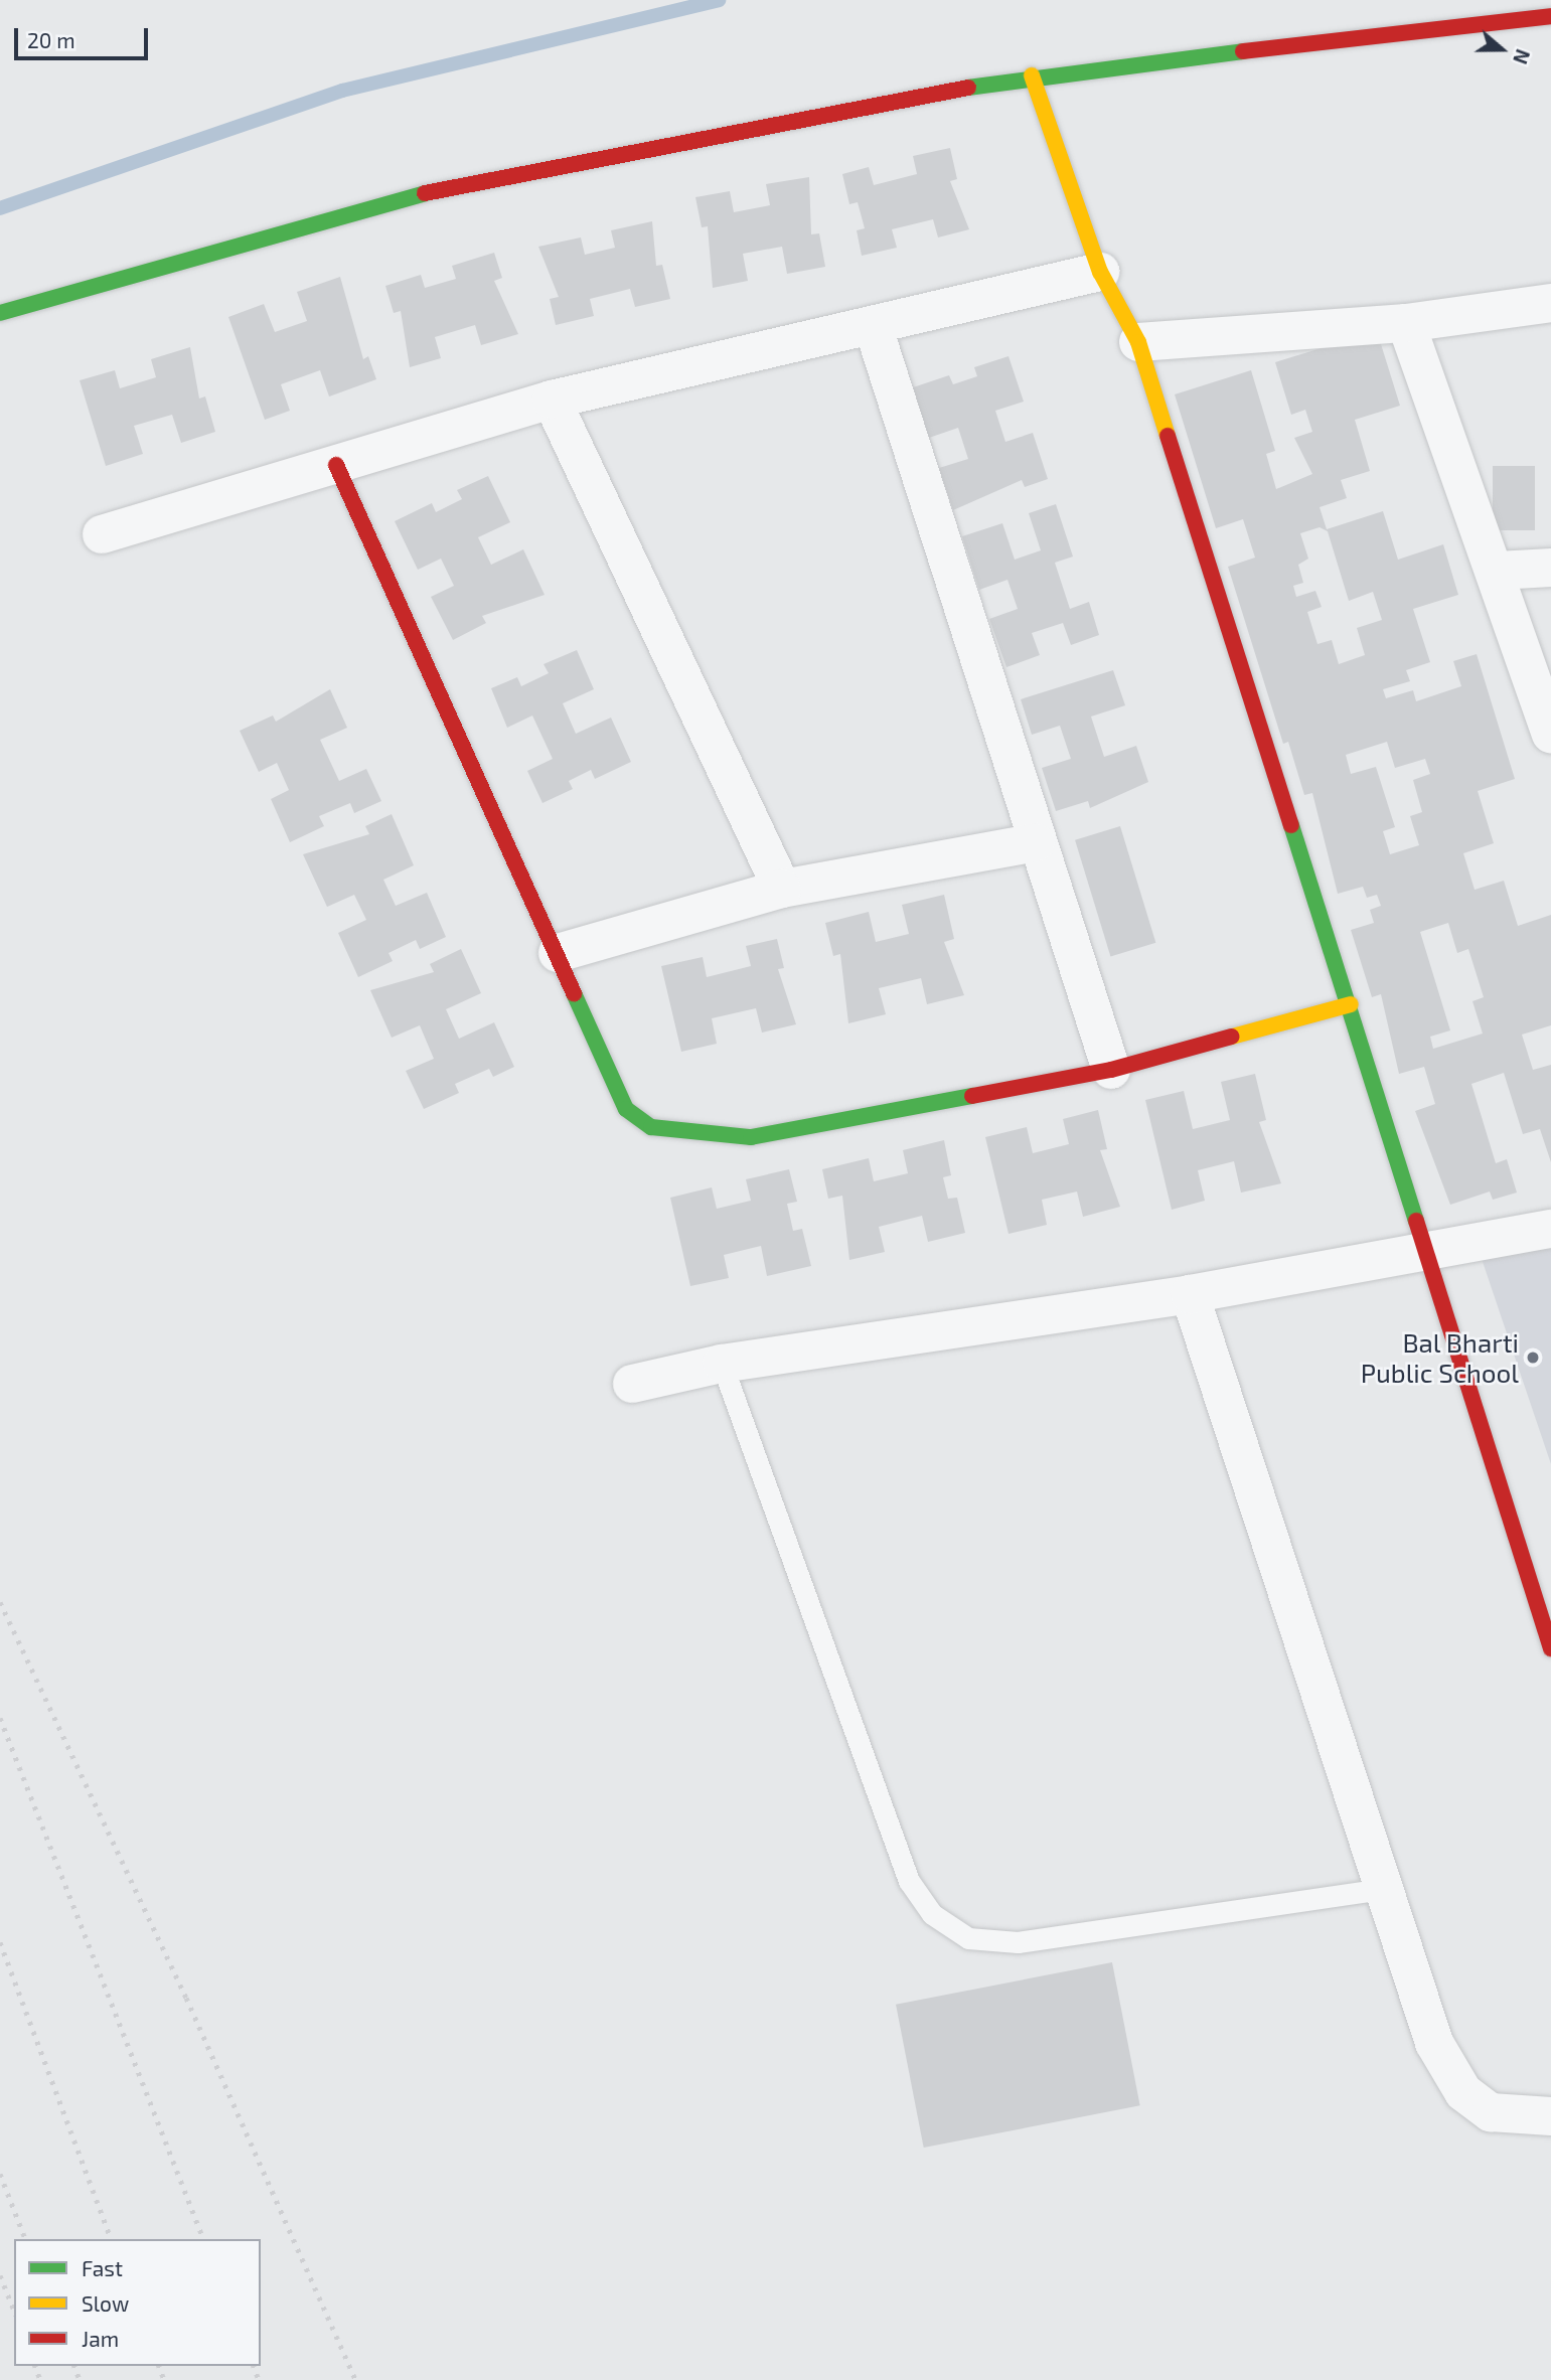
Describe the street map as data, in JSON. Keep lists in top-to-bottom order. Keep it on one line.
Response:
{"places":["Bal Bharti Public School"],"legend":["Fast","Slow","Jam"],"scale_bar":"20 m","north":"right"}
